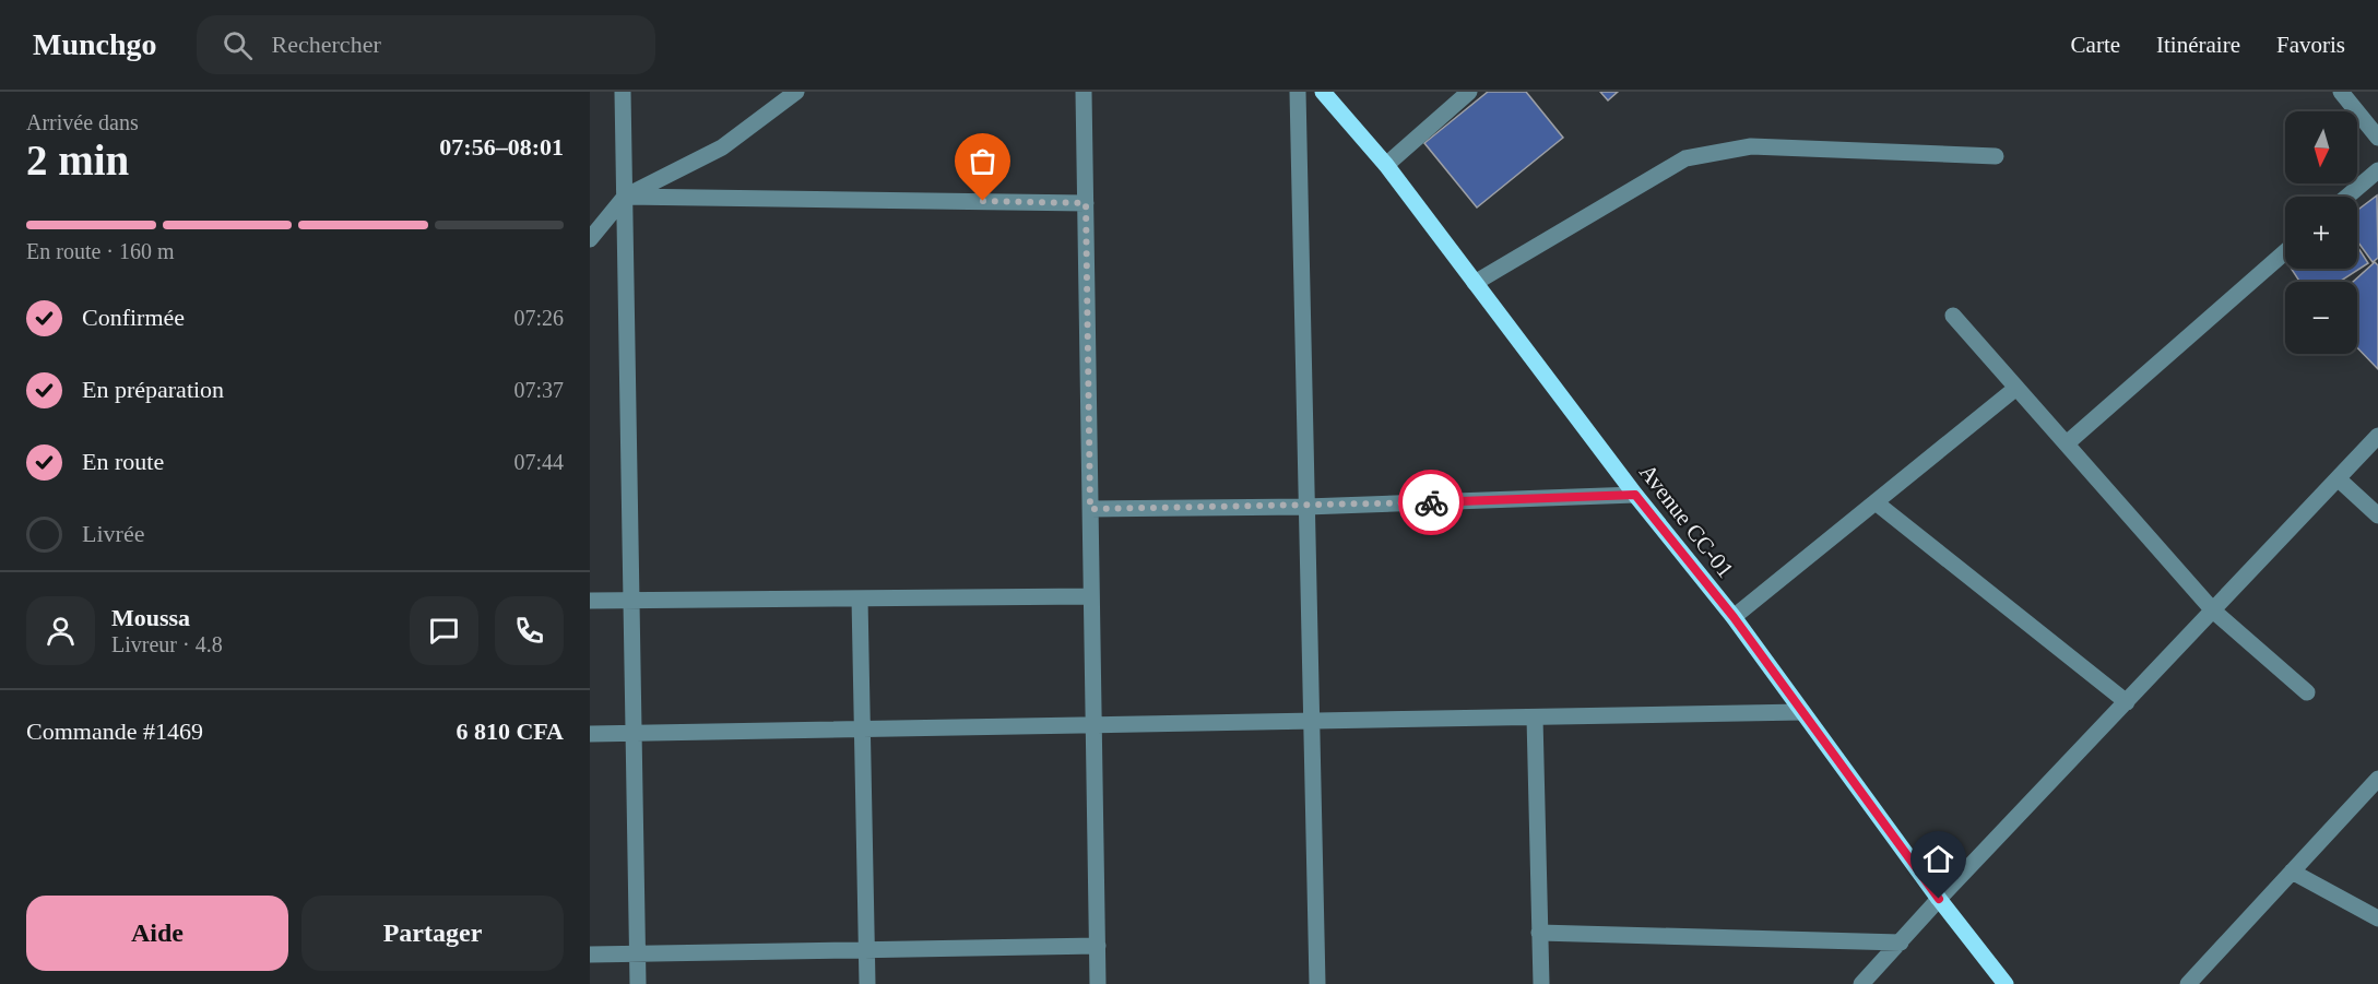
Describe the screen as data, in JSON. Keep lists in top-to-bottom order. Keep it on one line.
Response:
{"streets":{"main road":["Avenue CC-01"]},"north":"bottom","page":{"header":"Munchgo","search":"Rechercher","nav":["Carte","Itinéraire","Favoris"],"heading":["2 min","Arrivée dans","07:56–08:01"],"panel":["Moussa","Livreur · 4.8","Commande #1469","6 810 CFA"],"map_buttons":["+","−"],"bar":"En route · 160 m","list":[["Confirmée","07:26"],["En préparation","07:37"],["En route","07:44"],"Livrée"],"buttons":["Aide","Partager"]}}
